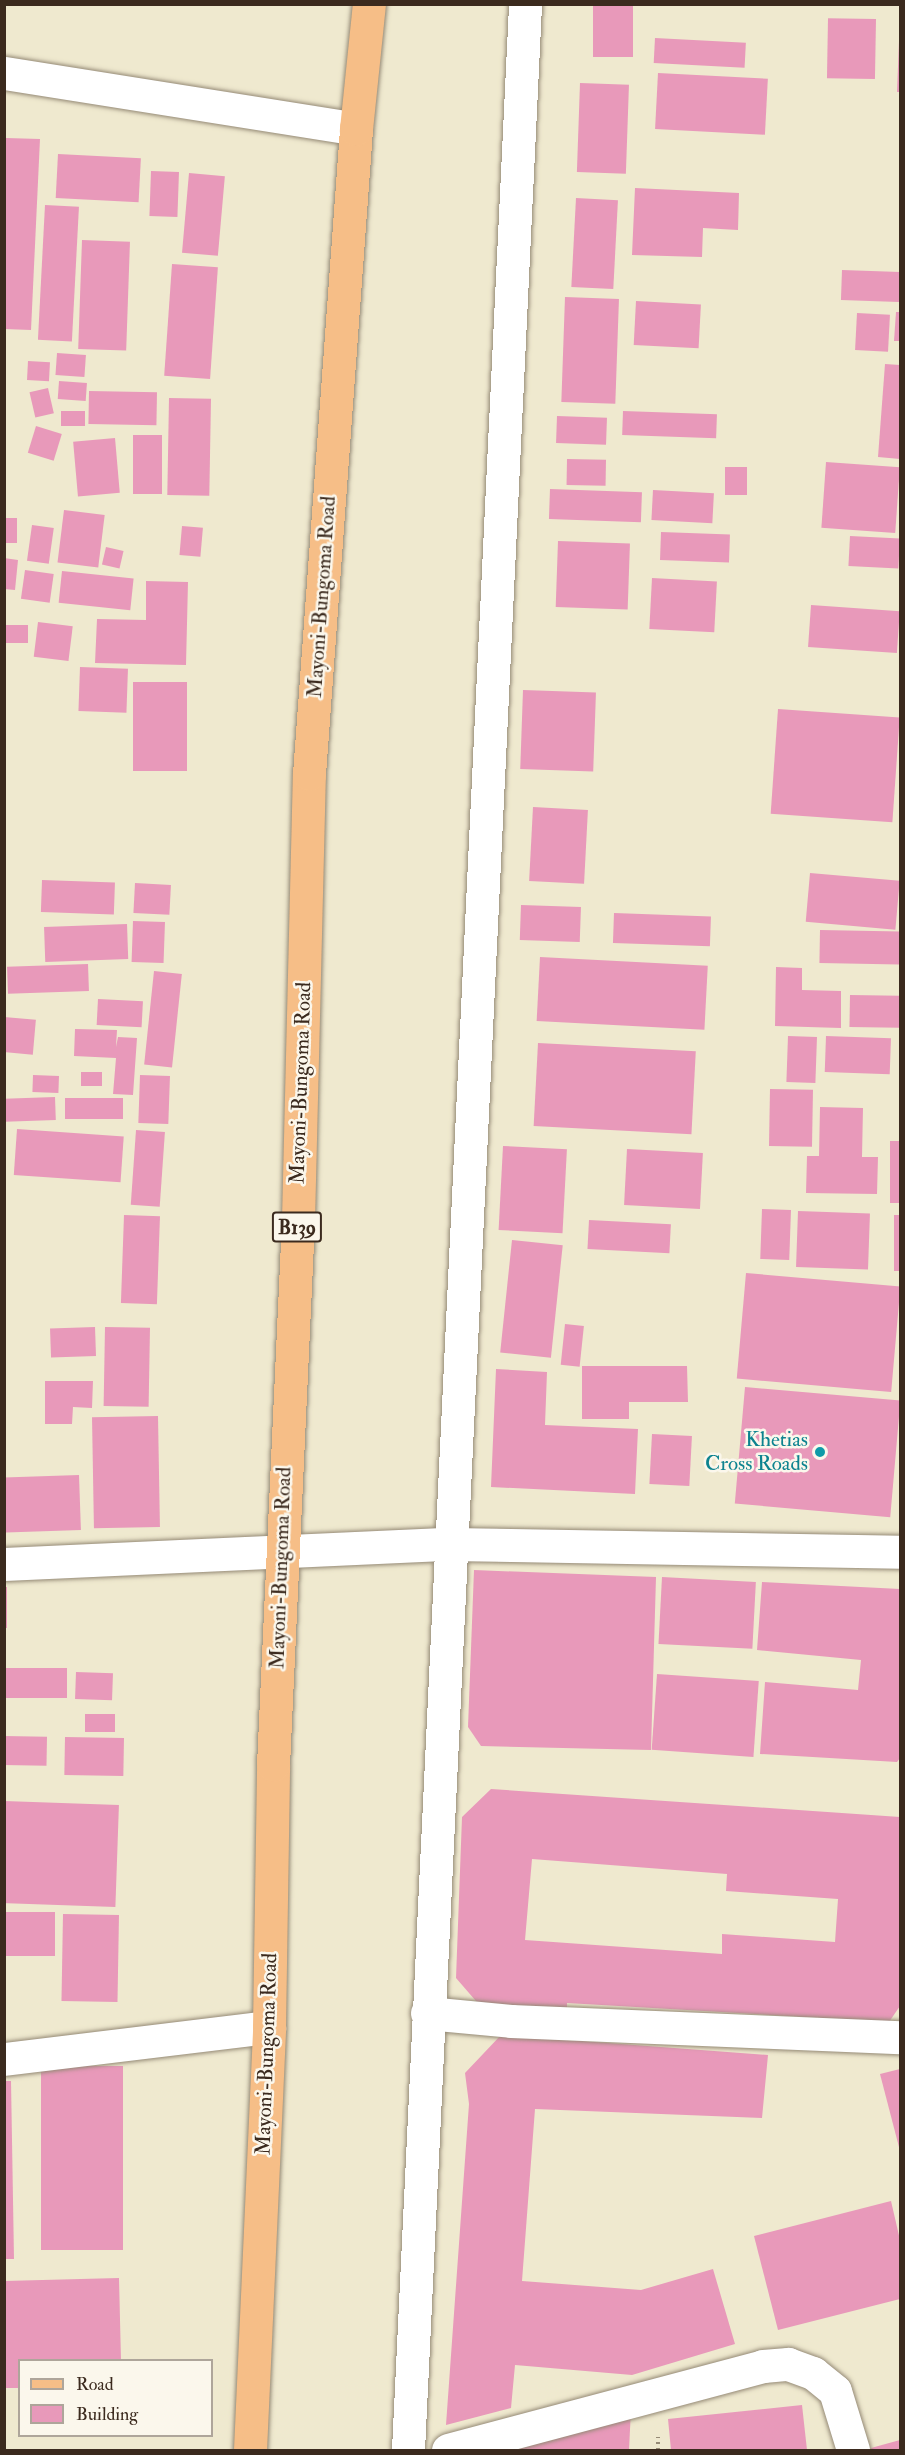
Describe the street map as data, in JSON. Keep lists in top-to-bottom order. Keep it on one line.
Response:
{"streets":{"main road":["Mayoni-Bungoma Road","B139"]},"places":["Khetias Cross Roads"],"legend":["Road","Building"]}
